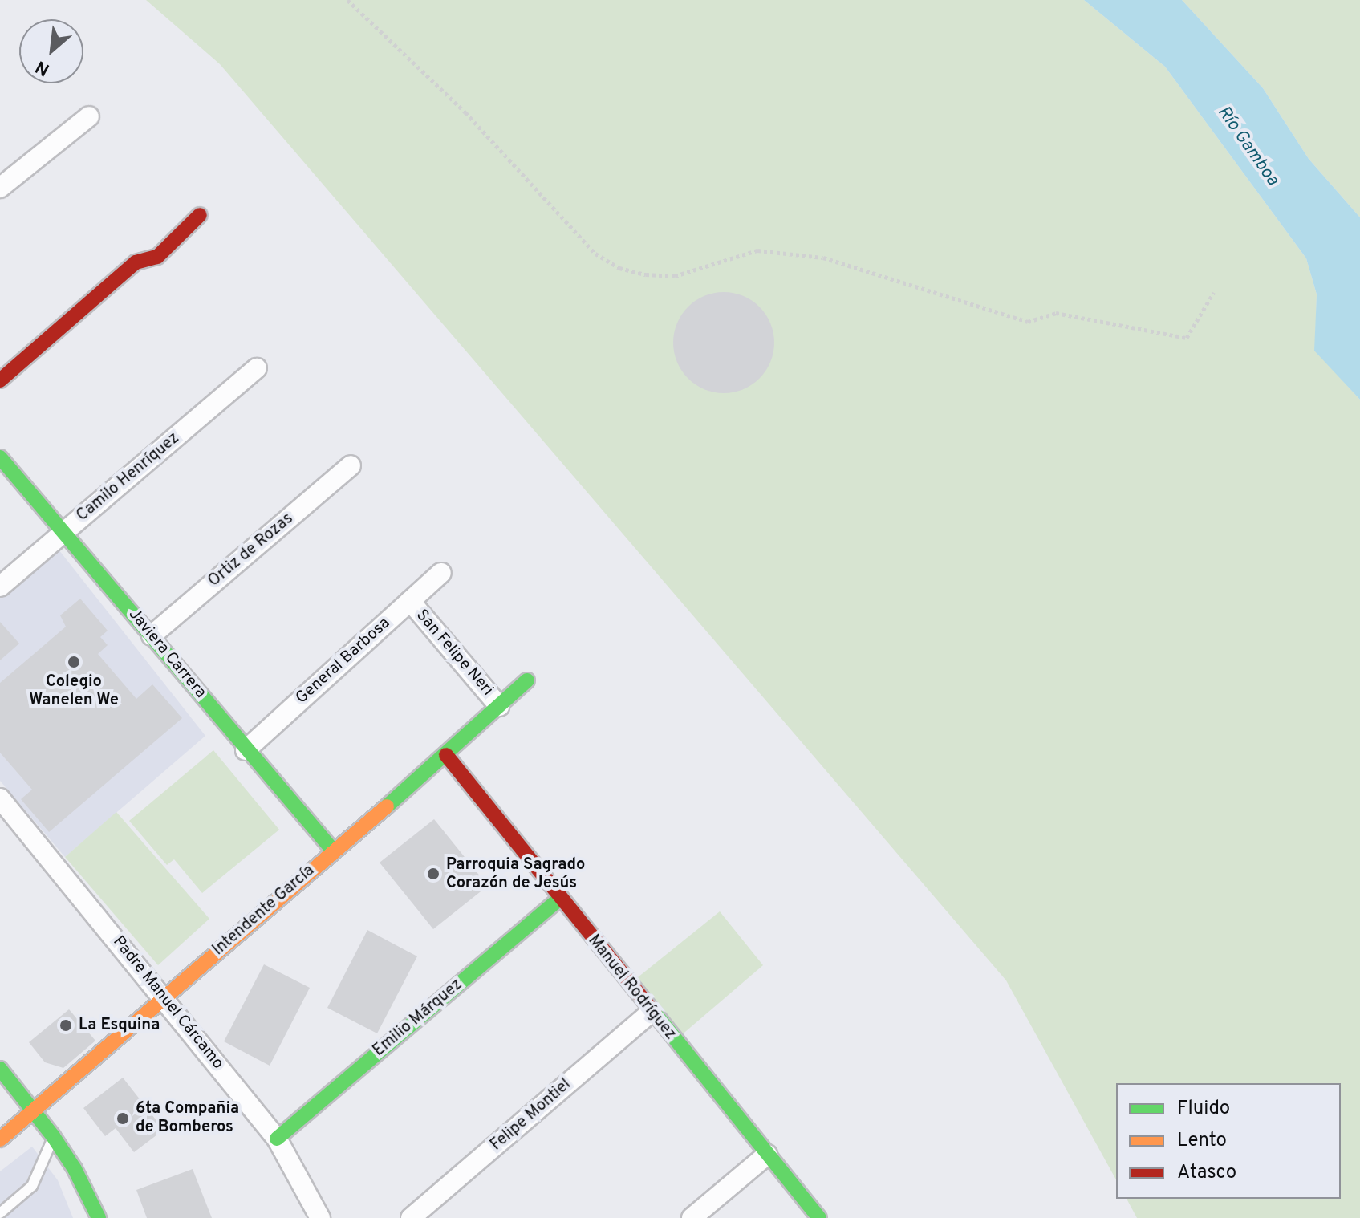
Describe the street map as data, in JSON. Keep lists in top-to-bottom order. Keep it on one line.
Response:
{"streets":{"street":["Camilo Henríquez","Ortiz de Rozas","San Felipe Neri","Javiera Carrera","General Barbosa","Intendente García","Manuel Rodríguez","Padre Manuel Cárcamo","Emilio Márquez","Felipe Montiel"]},"crossings":[["Camilo Henríquez","Javiera Carrera"],["Ortiz de Rozas","Javiera Carrera"],["San Felipe Neri","General Barbosa"],["San Felipe Neri","Intendente García"],["Javiera Carrera","General Barbosa"],["Javiera Carrera","Intendente García"],["Intendente García","Manuel Rodríguez"],["Intendente García","Padre Manuel Cárcamo"],["Manuel Rodríguez","Emilio Márquez"],["Manuel Rodríguez","Felipe Montiel"],["Padre Manuel Cárcamo","Emilio Márquez"]],"water":["Río Gamboa"],"places":["Colegio Wanelen We","Parroquia Sagrado Corazón de Jesús","La Esquina","6ta Compañia de Bomberos"],"legend":["Fluido","Lento","Atasco"],"north":"bottom left"}
